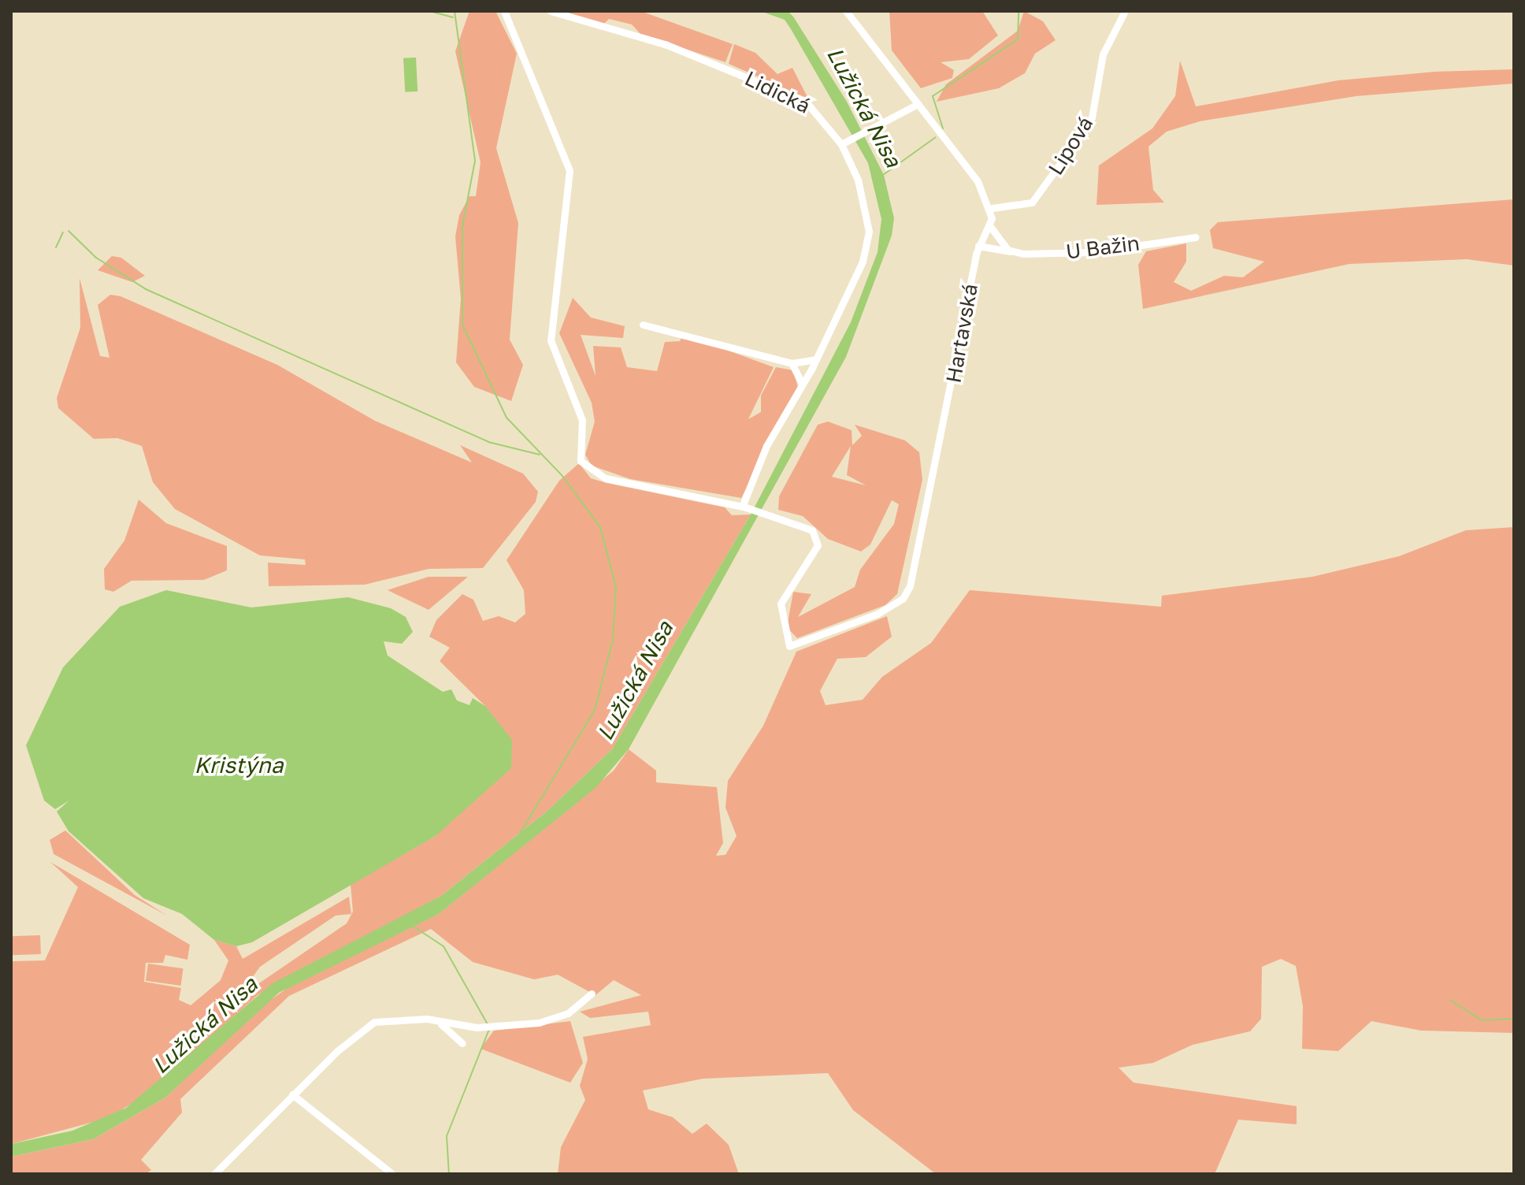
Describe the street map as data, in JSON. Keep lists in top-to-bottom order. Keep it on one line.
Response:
{"streets":{"street":["Lidická","Lipová","U Bažin","Hartavská"]},"crossings":[["Lidická","Hartavská"],["Lipová","Hartavská"],["U Bažin","Hartavská"]],"water":["Lužická Nisa","Kristýna"]}
